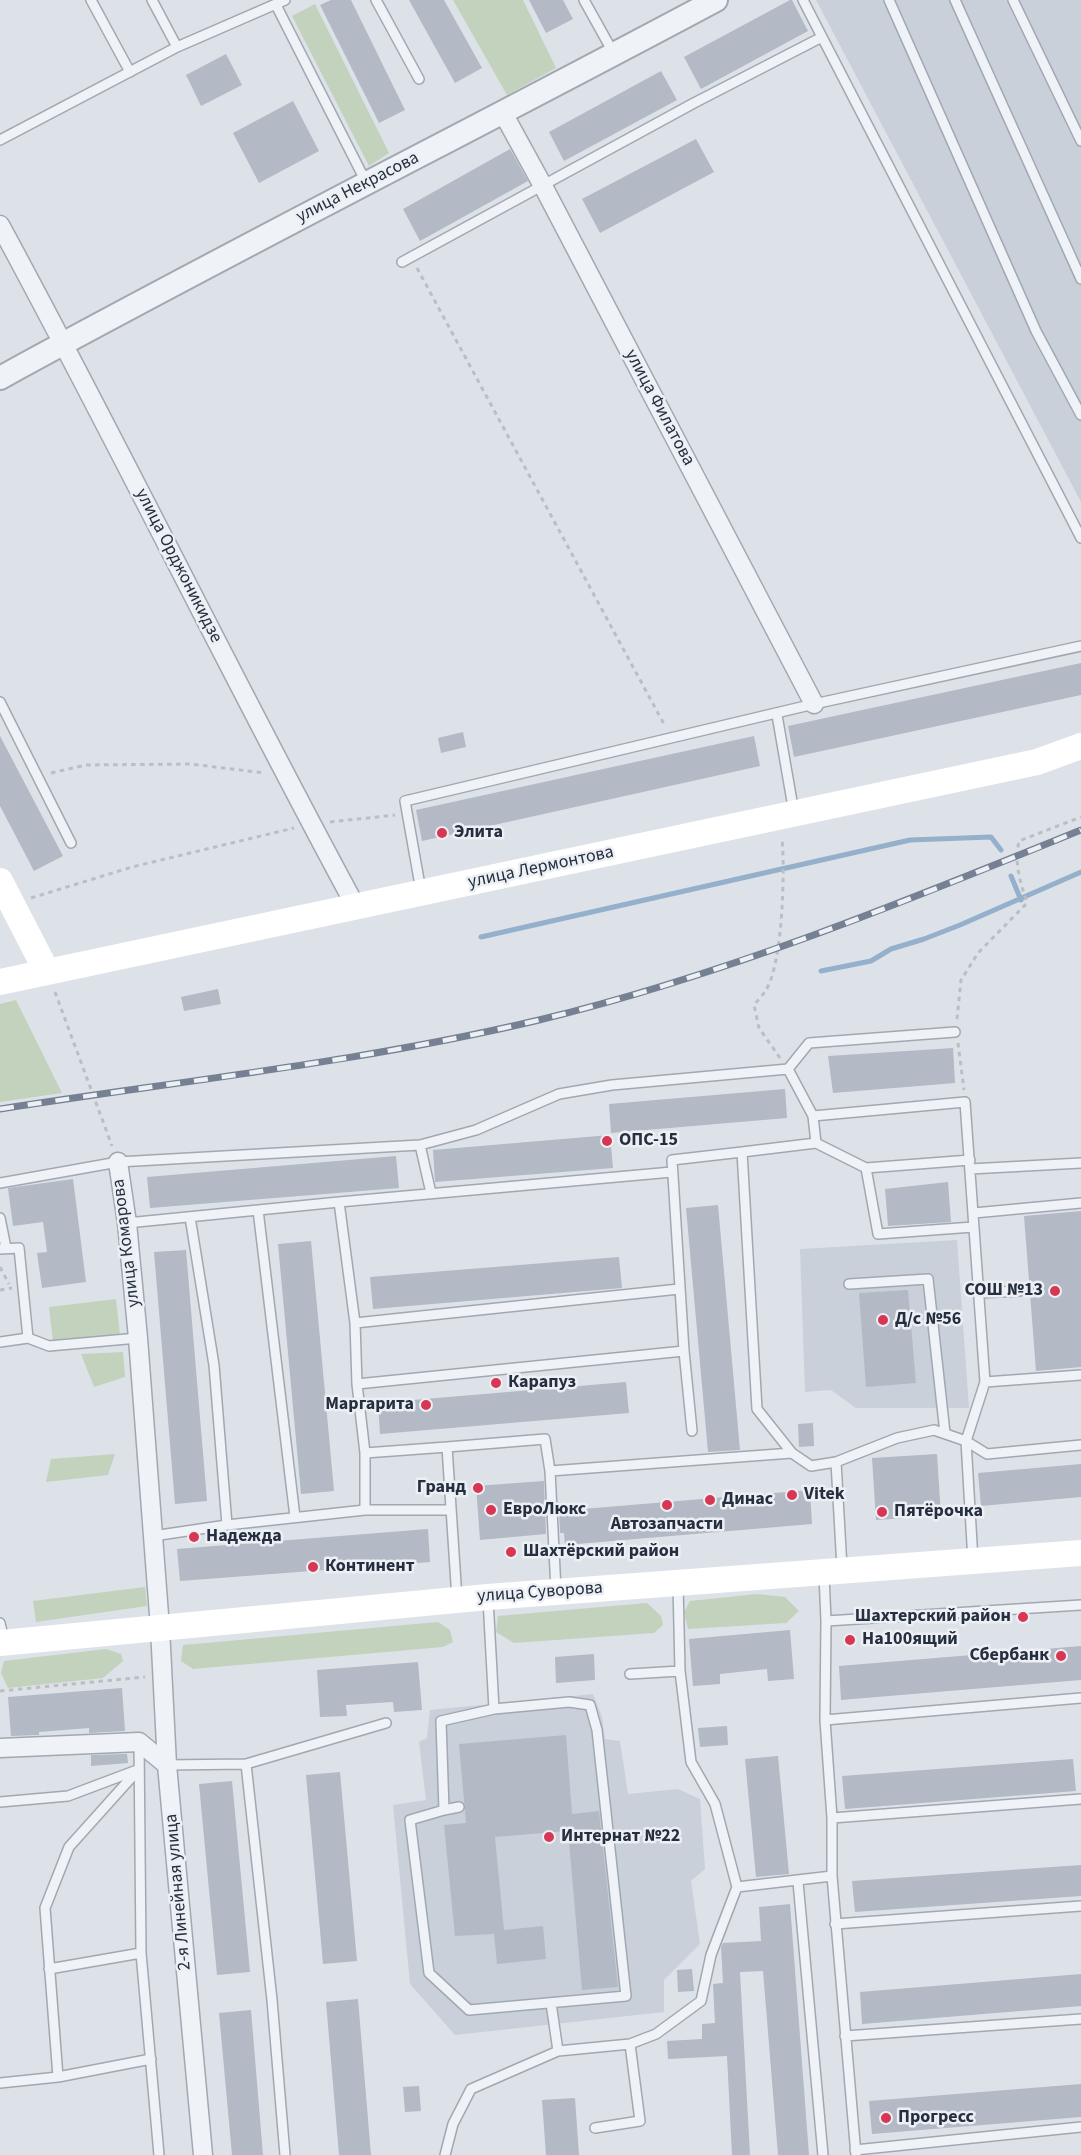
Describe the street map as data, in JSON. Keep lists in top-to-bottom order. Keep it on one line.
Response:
{"streets":{"main road":["улица Лермонтова","улица Суворова"],"street":["улица Некрасова","улица Филатова","улица Орджоникидзе","улица Комарова","2-я Линейная улица"]},"crossings":[["улица Некрасова","улица Филатова"],["улица Некрасова","улица Орджоникидзе"],["улица Орджоникидзе","улица Лермонтова"],["улица Лермонтова","улица Комарова"],["улица Комарова","улица Суворова"],["улица Комарова","2-я Линейная улица"],["улица Суворова","2-я Линейная улица"]],"places":["Элита","ОПС-15","СОШ №13","Д/с №56","Карапуз","Маргарита","Гранд","Vitek","Динас","Автозапчасти","ЕвроЛюкс","Пятёрочка","Надежда","Шахтёрский район","Континент","Шахтерский район","На100ящий","Сбербанк","Интернат №22","Прогресс"]}
